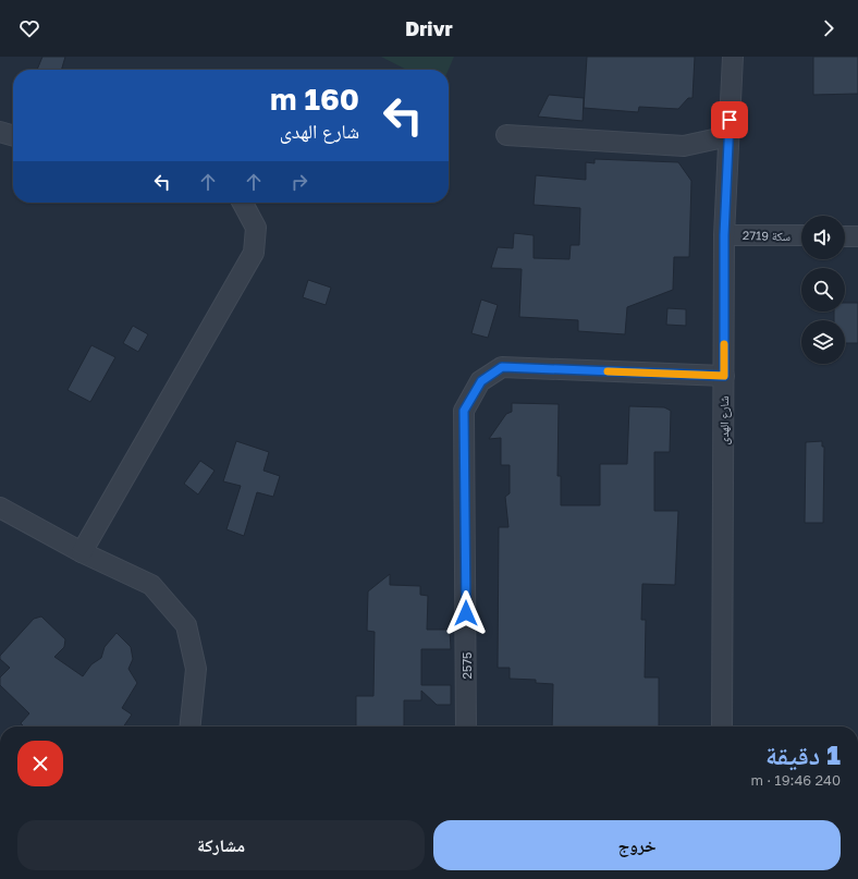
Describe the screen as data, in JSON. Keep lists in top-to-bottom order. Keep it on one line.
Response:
{"streets":{"street":["سكة 2719","شارع الهدى","2575"]},"crossings":[["سكة 2719","شارع الهدى"],["شارع الهدى","2575"]],"page":{"header":"Drivr","turn":["160 m","شارع الهدى"],"heading":["1 دقيقة","240 m · 19:46"],"buttons":["خروج","مشاركة"]}}
